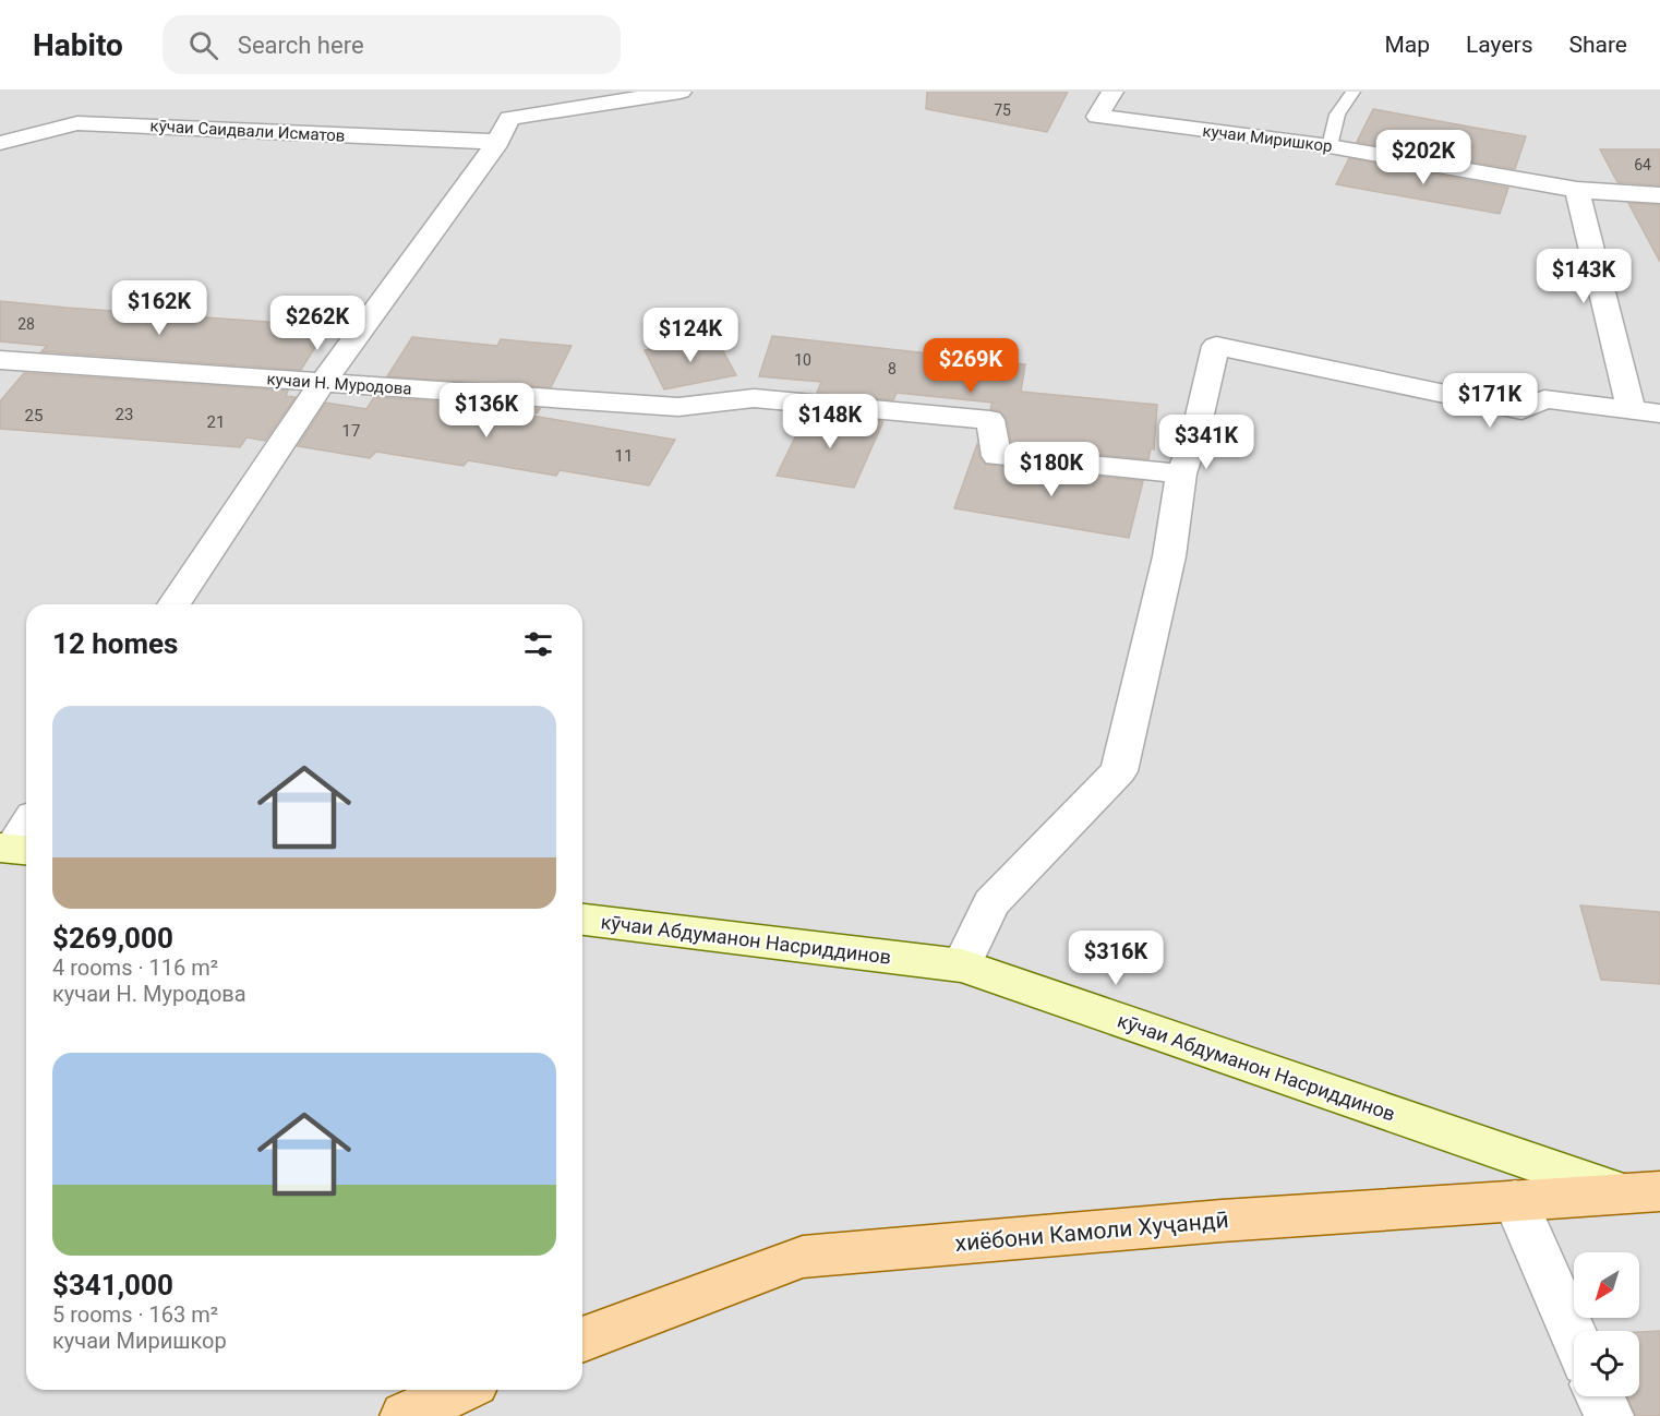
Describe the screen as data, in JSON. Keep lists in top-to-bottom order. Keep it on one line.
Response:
{"streets":{"main road":["кӯчаи Абдуманон Насриддинов","хиёбони Камоли Хуҷандӣ"],"street":["кӯчаи Саидвали Исматов","кучаи Миришкор","кучаи Н. Муродова"]},"crossings":[["кӯчаи Абдуманон Насриддинов","хиёбони Камоли Хуҷандӣ"]],"house_numbers":["75","64","28","10","8","23","25","21","17","11"],"north":"bottom left","page":{"header":"Habito","search":"Search here","nav":["Map","Layers","Share"],"price":["$202K","$143K","$162K","$262K","$124K","$269K","$171K","$136K","$148K","$341K","$180K","$316K"],"heading":"12 homes","list":[{"name":"$269,000","note":"4 rooms · 116 m² · кучаи Н. Муродова"},{"name":"$341,000","note":"5 rooms · 163 m² · кучаи Миришкор"}]}}
